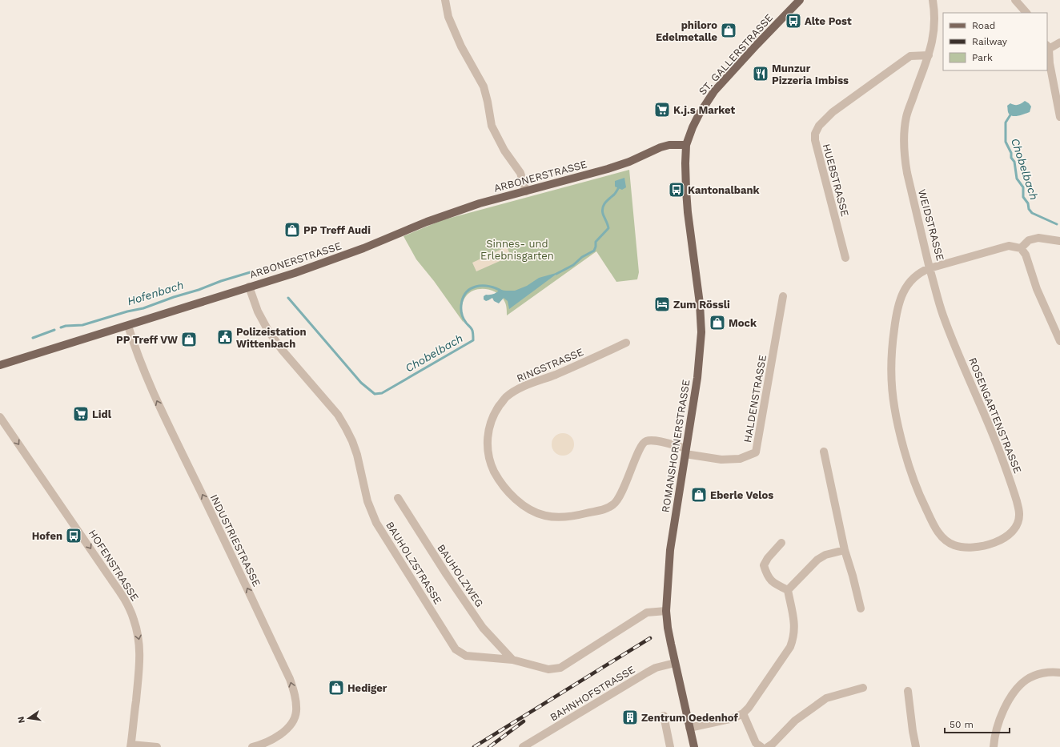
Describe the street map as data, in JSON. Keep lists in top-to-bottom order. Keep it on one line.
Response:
{"streets":{"main road":["ST. GALLERSTRASSE","ARBONERSTRASSE","ROMANSHORNERSTRASSE"],"street":["HUEBSTRASSE","WEIDSTRASSE","RINGSTRASSE","HALDENSTRASSE","ROSENGARTENSTRASSE","INDUSTRIESTRASSE","BAUHOLZSTRASSE","HOFENSTRASSE","BAUHOLZWEG","BAHNHOFSTRASSE"]},"crossings":[["ST. GALLERSTRASSE","ARBONERSTRASSE"],["ST. GALLERSTRASSE","ROMANSHORNERSTRASSE"],["ARBONERSTRASSE","ROMANSHORNERSTRASSE"],["ARBONERSTRASSE","INDUSTRIESTRASSE"],["ARBONERSTRASSE","BAUHOLZSTRASSE"],["HUEBSTRASSE","WEIDSTRASSE"],["WEIDSTRASSE","ROSENGARTENSTRASSE"],["RINGSTRASSE","HALDENSTRASSE"],["RINGSTRASSE","ROMANSHORNERSTRASSE"],["HALDENSTRASSE","ROMANSHORNERSTRASSE"],["ROMANSHORNERSTRASSE","BAUHOLZSTRASSE"],["ROMANSHORNERSTRASSE","BAHNHOFSTRASSE"],["BAUHOLZSTRASSE","BAUHOLZWEG"]],"one_way":["INDUSTRIESTRASSE","HOFENSTRASSE"],"water":["Chobelbach","Hofenbach"],"parks":["Sinnes- und Erlebnisgarten"],"places":{"bus stop":["Alte Post","Kantonalbank","Hofen"],"shop":["philoro Edelmetalle","PP Treff Audi","Mock","PP Treff VW","Eberle Velos","Hediger"],"restaurant":["Munzur Pizzeria Imbiss"],"supermarket":["K.j.s Market","Lidl"],"hotel":["Zum Rössli"],"public building":["Polizeistation Wittenbach"],"building":["Zentrum Oedenhof"]},"legend":["Road","Railway","Park"],"scale_bar":"50 m","north":"left"}
